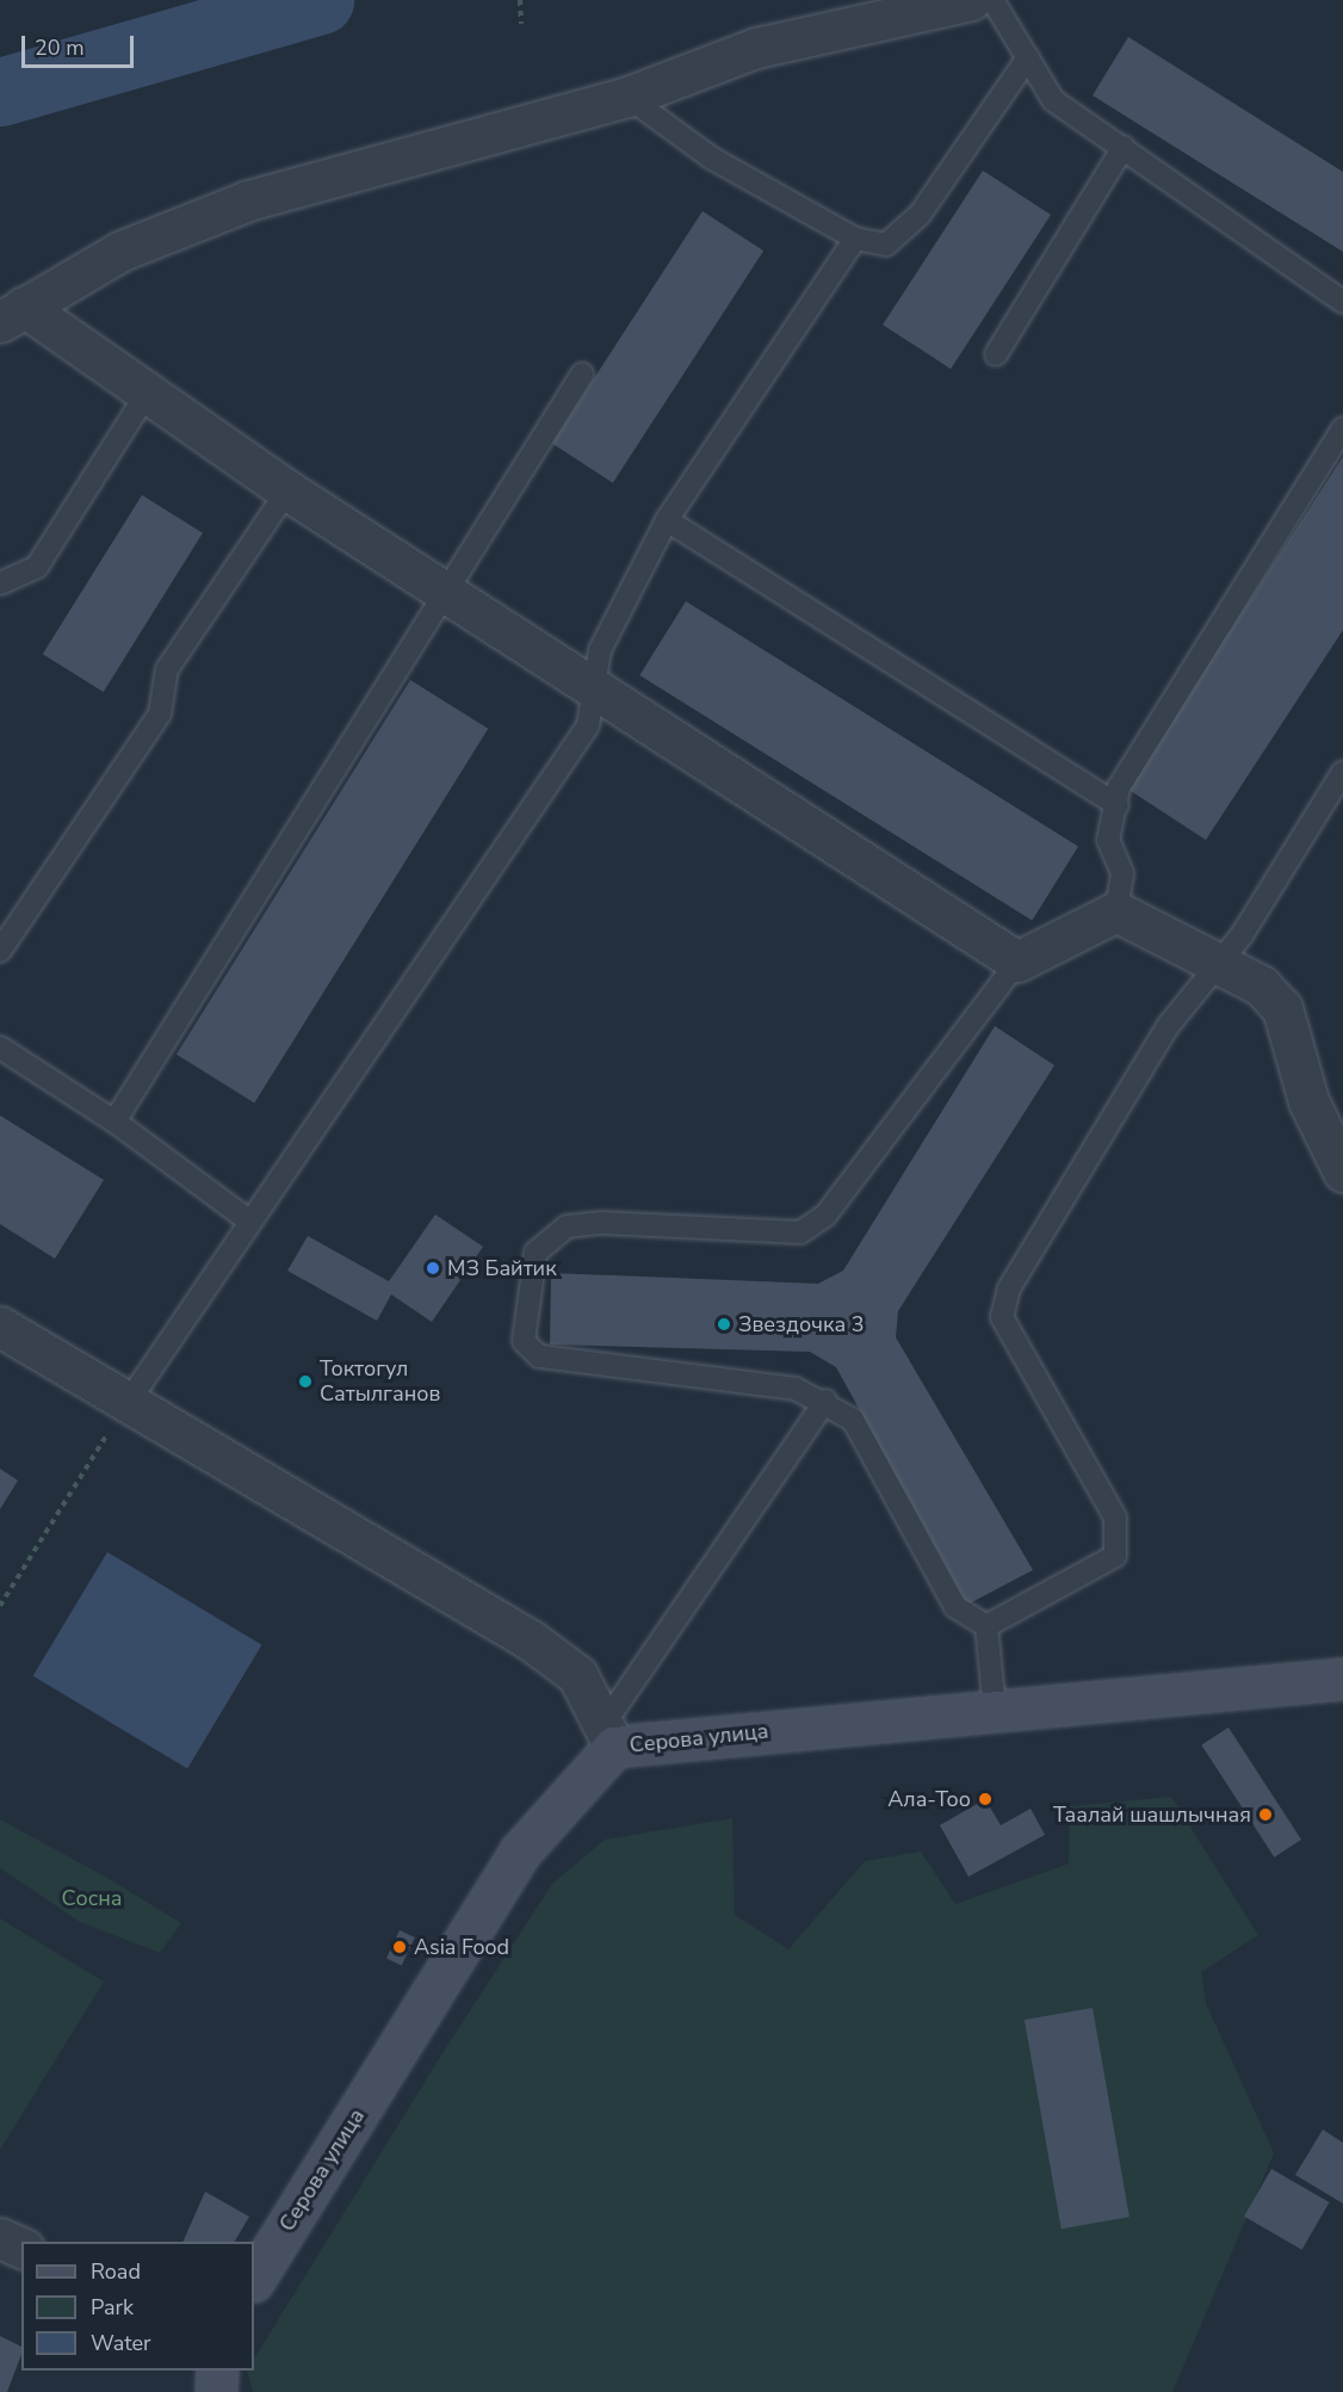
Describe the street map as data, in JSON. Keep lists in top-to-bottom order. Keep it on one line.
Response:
{"streets":{"main road":["Серова улица"]},"parks":["Сосна"],"places":["МЗ Байтик","Звездочка 3","Токтогул Сатылганов","Ала-Тоо","Таалай шашлычная","Asia Food"],"legend":["Road","Park","Water"],"scale_bar":"20 m"}
